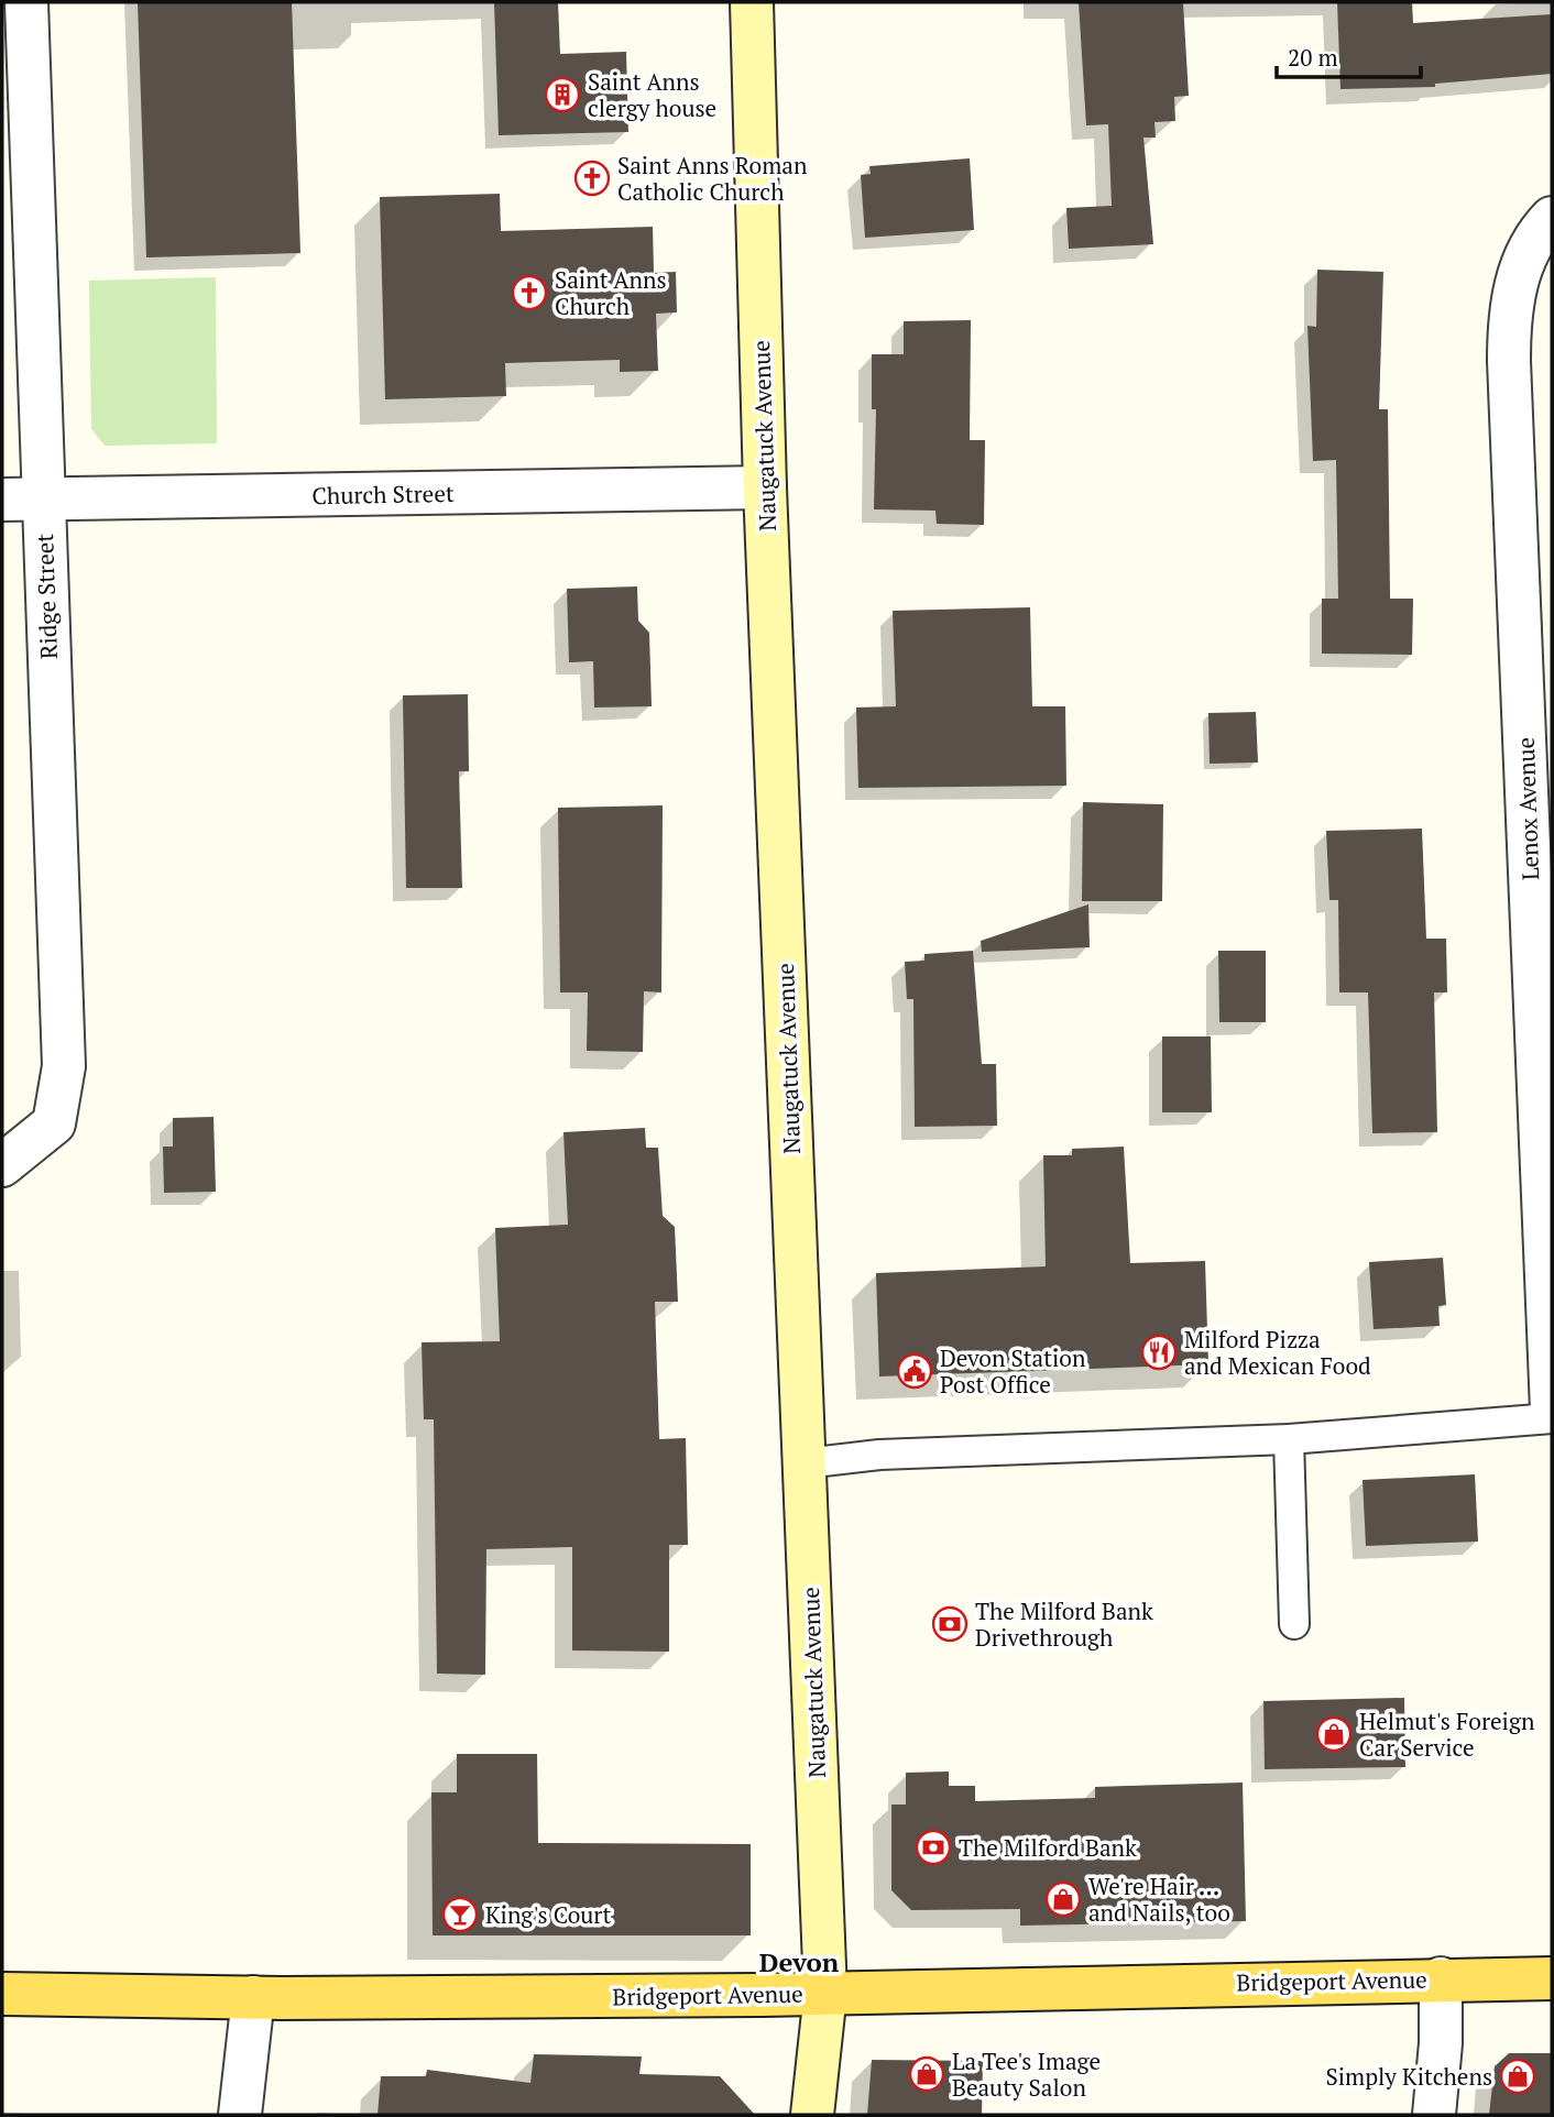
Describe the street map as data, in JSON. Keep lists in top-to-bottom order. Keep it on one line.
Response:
{"streets":{"main road":["Naugatuck Avenue","Bridgeport Avenue"],"street":["Church Street","Ridge Street","Lenox Avenue"]},"crossings":[["Naugatuck Avenue","Church Street"],["Naugatuck Avenue","Bridgeport Avenue"],["Church Street","Ridge Street"]],"districts":["Devon"],"places":{"building":["Saint Anns clergy house"],"church":["Saint Anns Roman Catholic Church","Saint Anns Church"],"restaurant":["Milford Pizza and Mexican Food"],"public building":["Devon Station Post Office"],"bank":["The Milford Bank Drivethrough","The Milford Bank"],"shop":["Helmut's Foreign Car Service","We're Hair ... and Nails, too","La Tee's Image Beauty Salon","Simply Kitchens"],"bar":["King's Court"]},"scale_bar":"20 m"}
